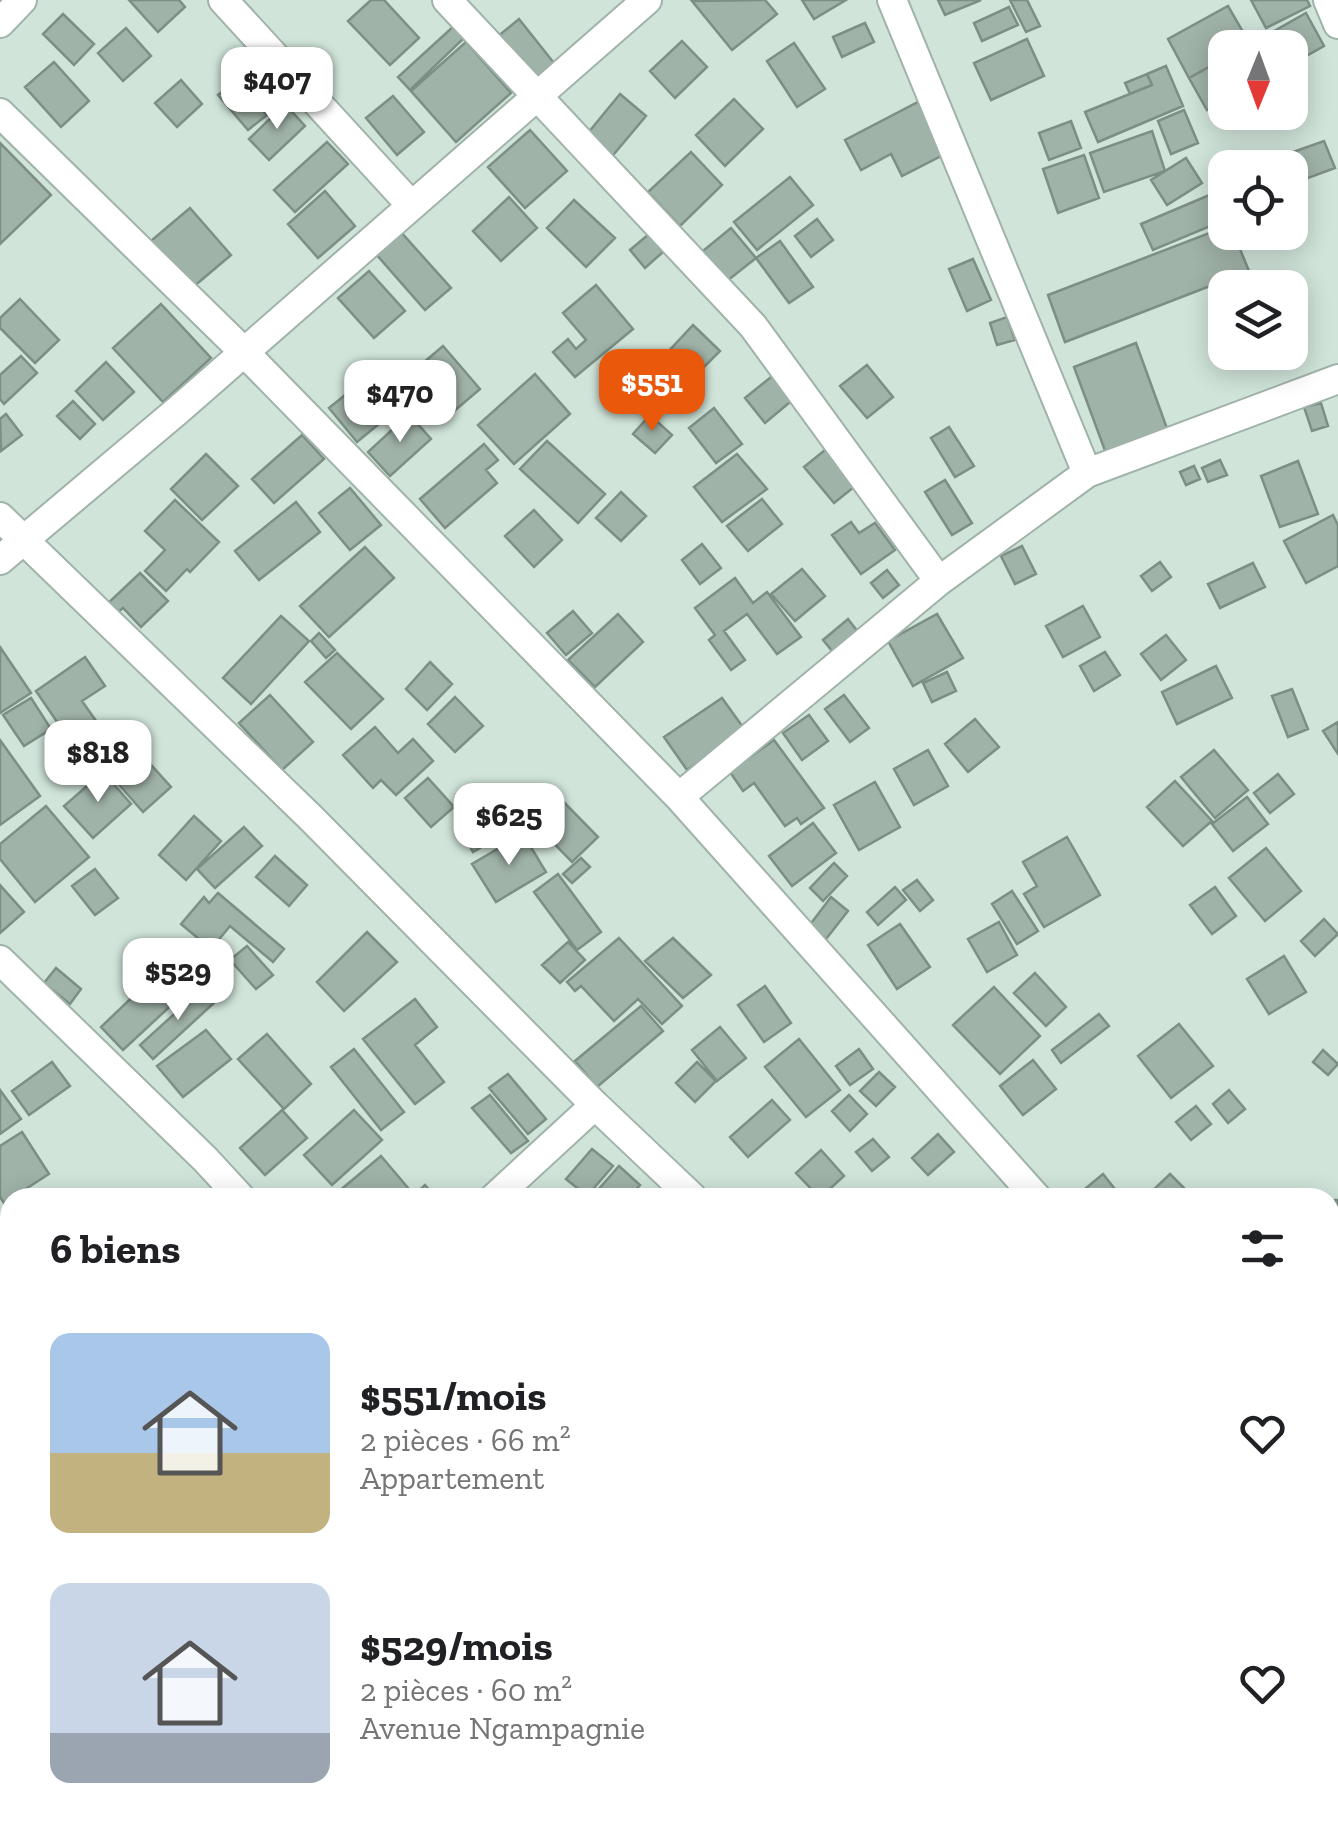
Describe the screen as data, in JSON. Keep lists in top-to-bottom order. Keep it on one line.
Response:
{"north":"bottom","page":{"price":["$407","$551","$470","$818","$625","$529"],"heading":"6 biens","list":[{"name":"$551/mois","note":"2 pièces · 66 m² · Appartement"},{"name":"$529/mois","note":"2 pièces · 60 m² · Avenue Ngampagnie"}]}}
